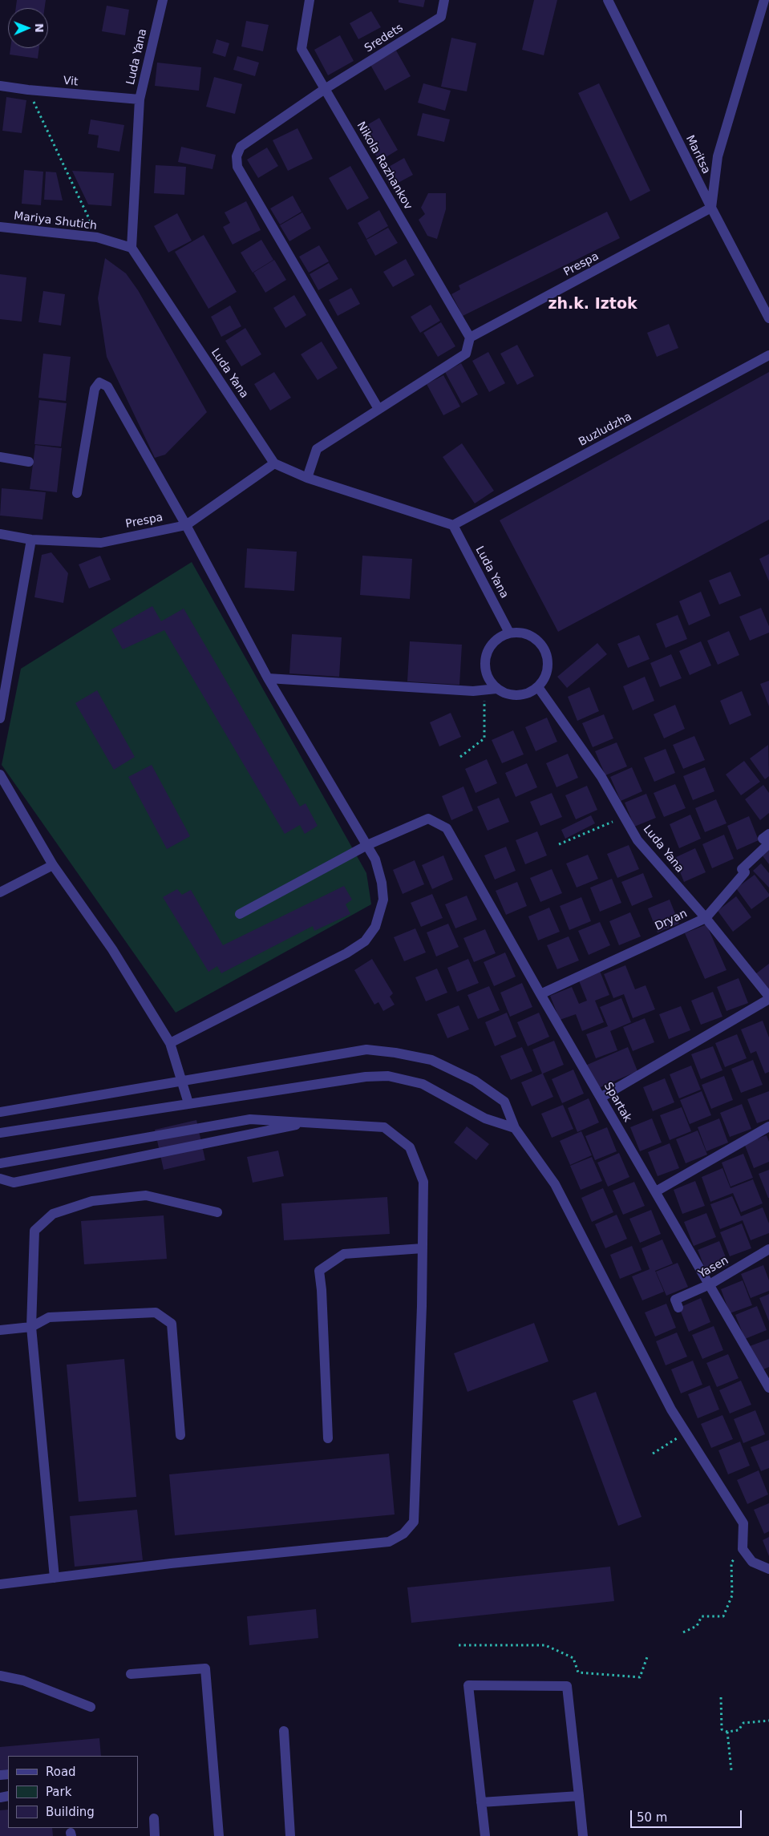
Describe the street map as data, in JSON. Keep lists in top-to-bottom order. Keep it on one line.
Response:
{"streets":{"street":["Sredets","Luda Yana","Vit","Maritsa","Nikola Razhankov","Mariya Shutich","Prespa","Buzludzha","Dryan","Spartak","Yasen"]},"crossings":[["Sredets","Nikola Razhankov"],["Luda Yana","Vit"],["Luda Yana","Mariya Shutich"],["Luda Yana","Prespa"],["Luda Yana","Buzludzha"],["Luda Yana","Dryan"],["Maritsa","Prespa"],["Nikola Razhankov","Prespa"],["Dryan","Spartak"],["Spartak","Yasen"]],"districts":["zh.k. Iztok"],"legend":["Road","Park","Building"],"scale_bar":"50 m","north":"right"}
